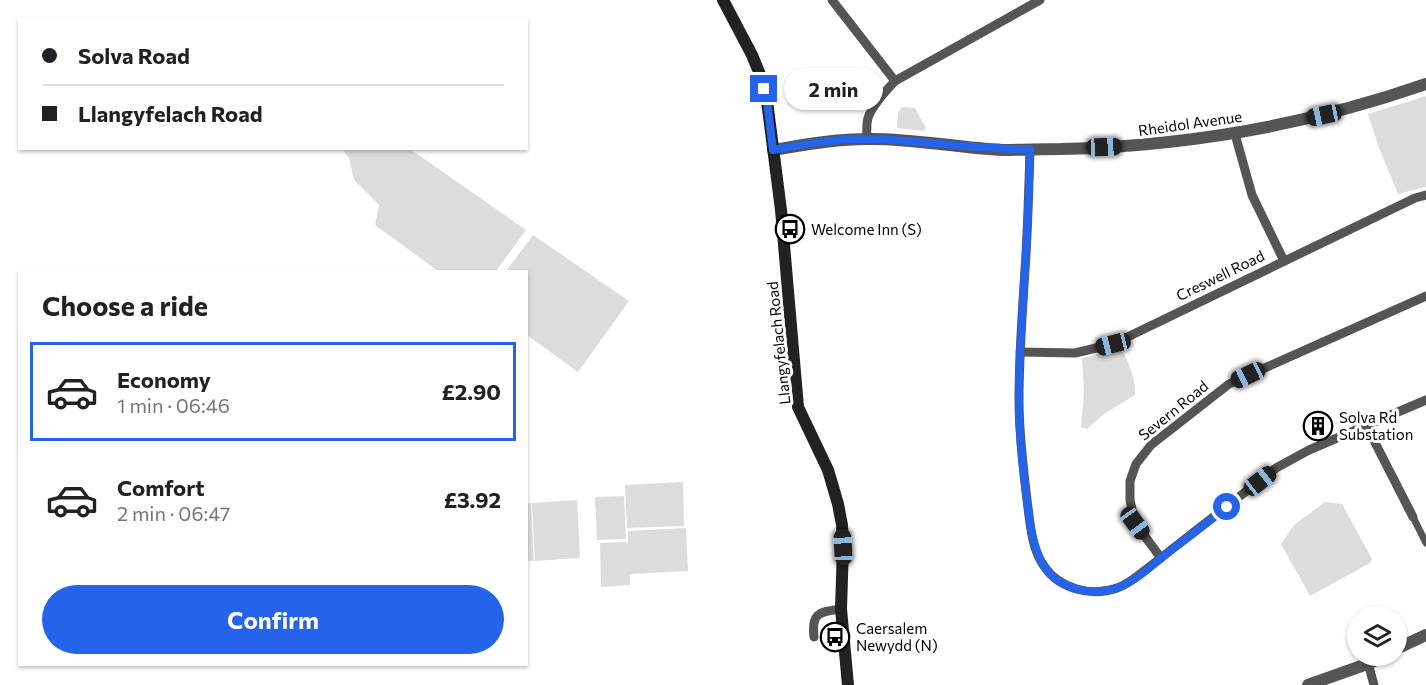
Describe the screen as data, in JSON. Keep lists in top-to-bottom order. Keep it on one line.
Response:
{"streets":{"main road":["Llangyfelach Road"],"street":["Rheidol Avenue","Creswell Road","Severn Road"]},"crossings":[["Rheidol Avenue","Llangyfelach Road"]],"places":{"bus stop":["Welcome Inn (S)","Caersalem Newydd (N)"],"building":["Solva Rd Substation"]},"page":{"banner":["Solva Road","Llangyfelach Road"],"bubble":"2 min","heading":"Choose a ride","list":[{"name":"Economy","note":"1 min · 06:46","value":"£2.90"},{"name":"Comfort","note":"2 min · 06:47","value":"£3.92"}],"buttons":"Confirm"}}
